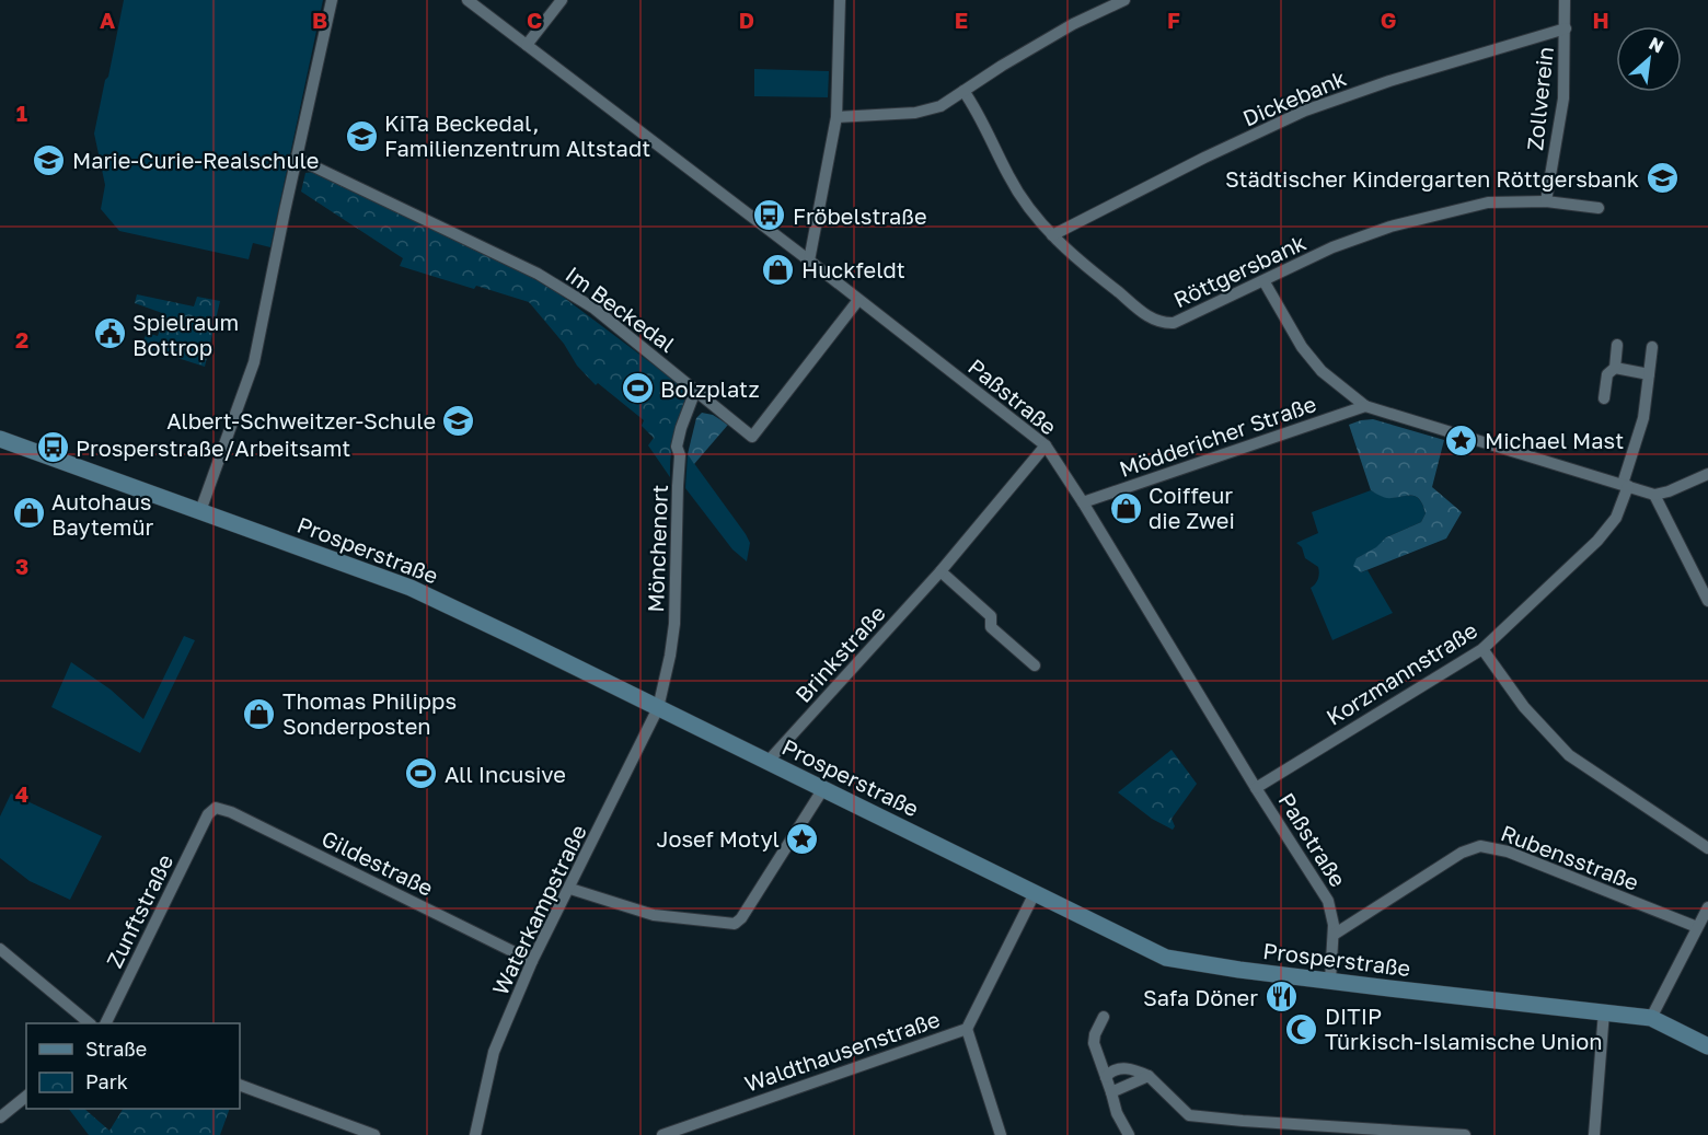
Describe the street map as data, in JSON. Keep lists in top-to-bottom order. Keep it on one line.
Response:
{"streets":{"main road":["Prosperstraße"],"street":["Dickebank","Zollverein","Röttgersbank","Im Beckedal","Paßstraße","Möddericher Straße","Mönchenort","Brinkstraße","Korzmannstraße","Rubensstraße","Gildestraße","Waterkampstraße","Zunftstraße","Waldthausenstraße"]},"crossings":[["Dickebank","Zollverein"],["Dickebank","Röttgersbank"],["Zollverein","Röttgersbank"],["Röttgersbank","Möddericher Straße"],["Im Beckedal","Paßstraße"],["Im Beckedal","Mönchenort"],["Paßstraße","Möddericher Straße"],["Paßstraße","Prosperstraße"],["Paßstraße","Brinkstraße"],["Paßstraße","Korzmannstraße"],["Paßstraße","Rubensstraße"],["Möddericher Straße","Korzmannstraße"],["Mönchenort","Prosperstraße"],["Mönchenort","Waterkampstraße"],["Prosperstraße","Brinkstraße"],["Prosperstraße","Waterkampstraße"],["Prosperstraße","Waldthausenstraße"],["Gildestraße","Waterkampstraße"],["Gildestraße","Zunftstraße"]],"places":{"school or university":["KiTa Beckedal, Familienzentrum Altstadt","Marie-Curie-Realschule","Städtischer Kindergarten Röttgersbank","Albert-Schweitzer-Schule"],"bus stop":["Fröbelstraße","Prosperstraße/Arbeitsamt"],"shop":["Huckfeldt","Coiffeur die Zwei","Autohaus Baytemür","Thomas Philipps Sonderposten"],"public building":["Spielraum Bottrop"],"sports":["Bolzplatz","All Incusive"],"place":["Michael Mast","Josef Motyl"],"restaurant":["Safa Döner"],"mosque":["DITIP Türkisch-Islamische Union"]},"legend":["Straße","Park"],"north":"top right","grid":{"columns":["A","B","C","D","E","F","G","H"],"rows":["1","2","3","4"]}}
